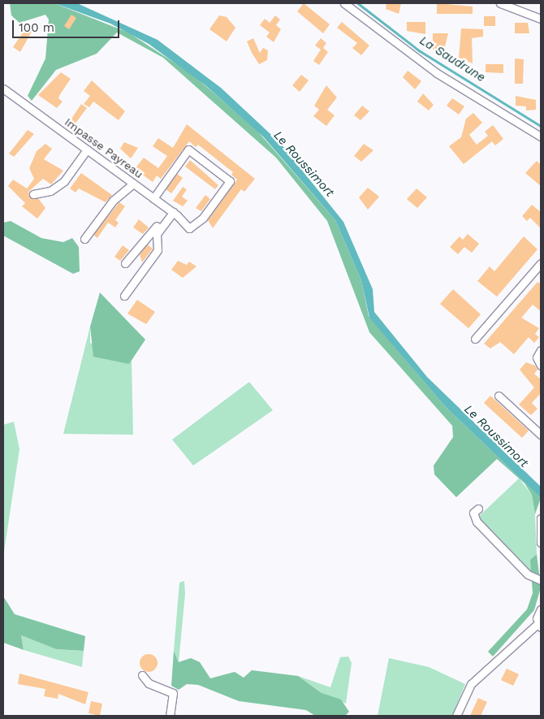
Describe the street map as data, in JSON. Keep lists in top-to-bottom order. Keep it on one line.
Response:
{"streets":{"street":["Impasse Payreau"]},"water":["La Saudrune","Le Roussimort"],"scale_bar":"100 m"}
